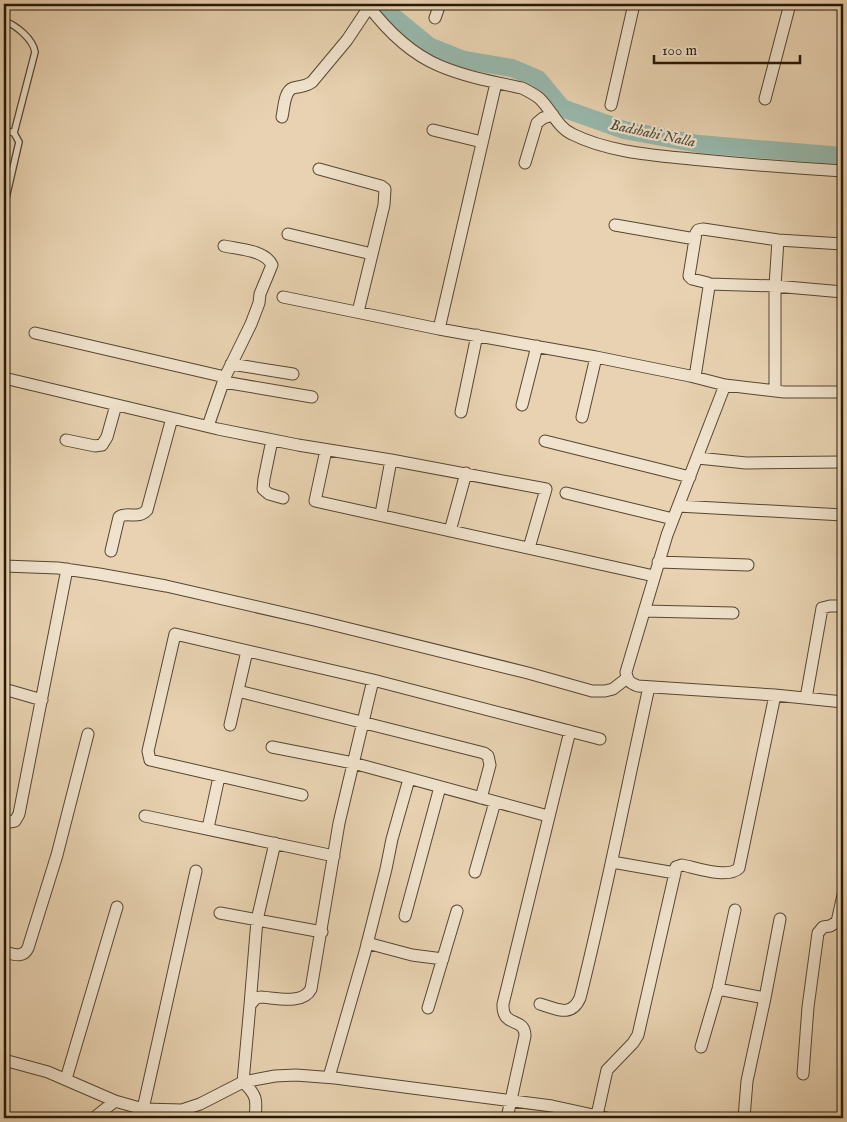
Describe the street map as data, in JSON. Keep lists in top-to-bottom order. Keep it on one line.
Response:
{"water":["Badshahi Nalla"],"scale_bar":"100 m"}
